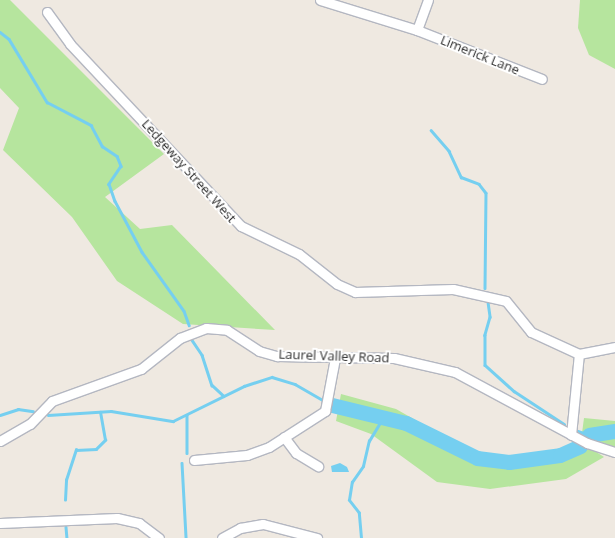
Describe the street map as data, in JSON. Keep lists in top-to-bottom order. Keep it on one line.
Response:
{"streets":{"street":["Limerick Lane","Ledgeway Street West","Laurel Valley Road"]}}
